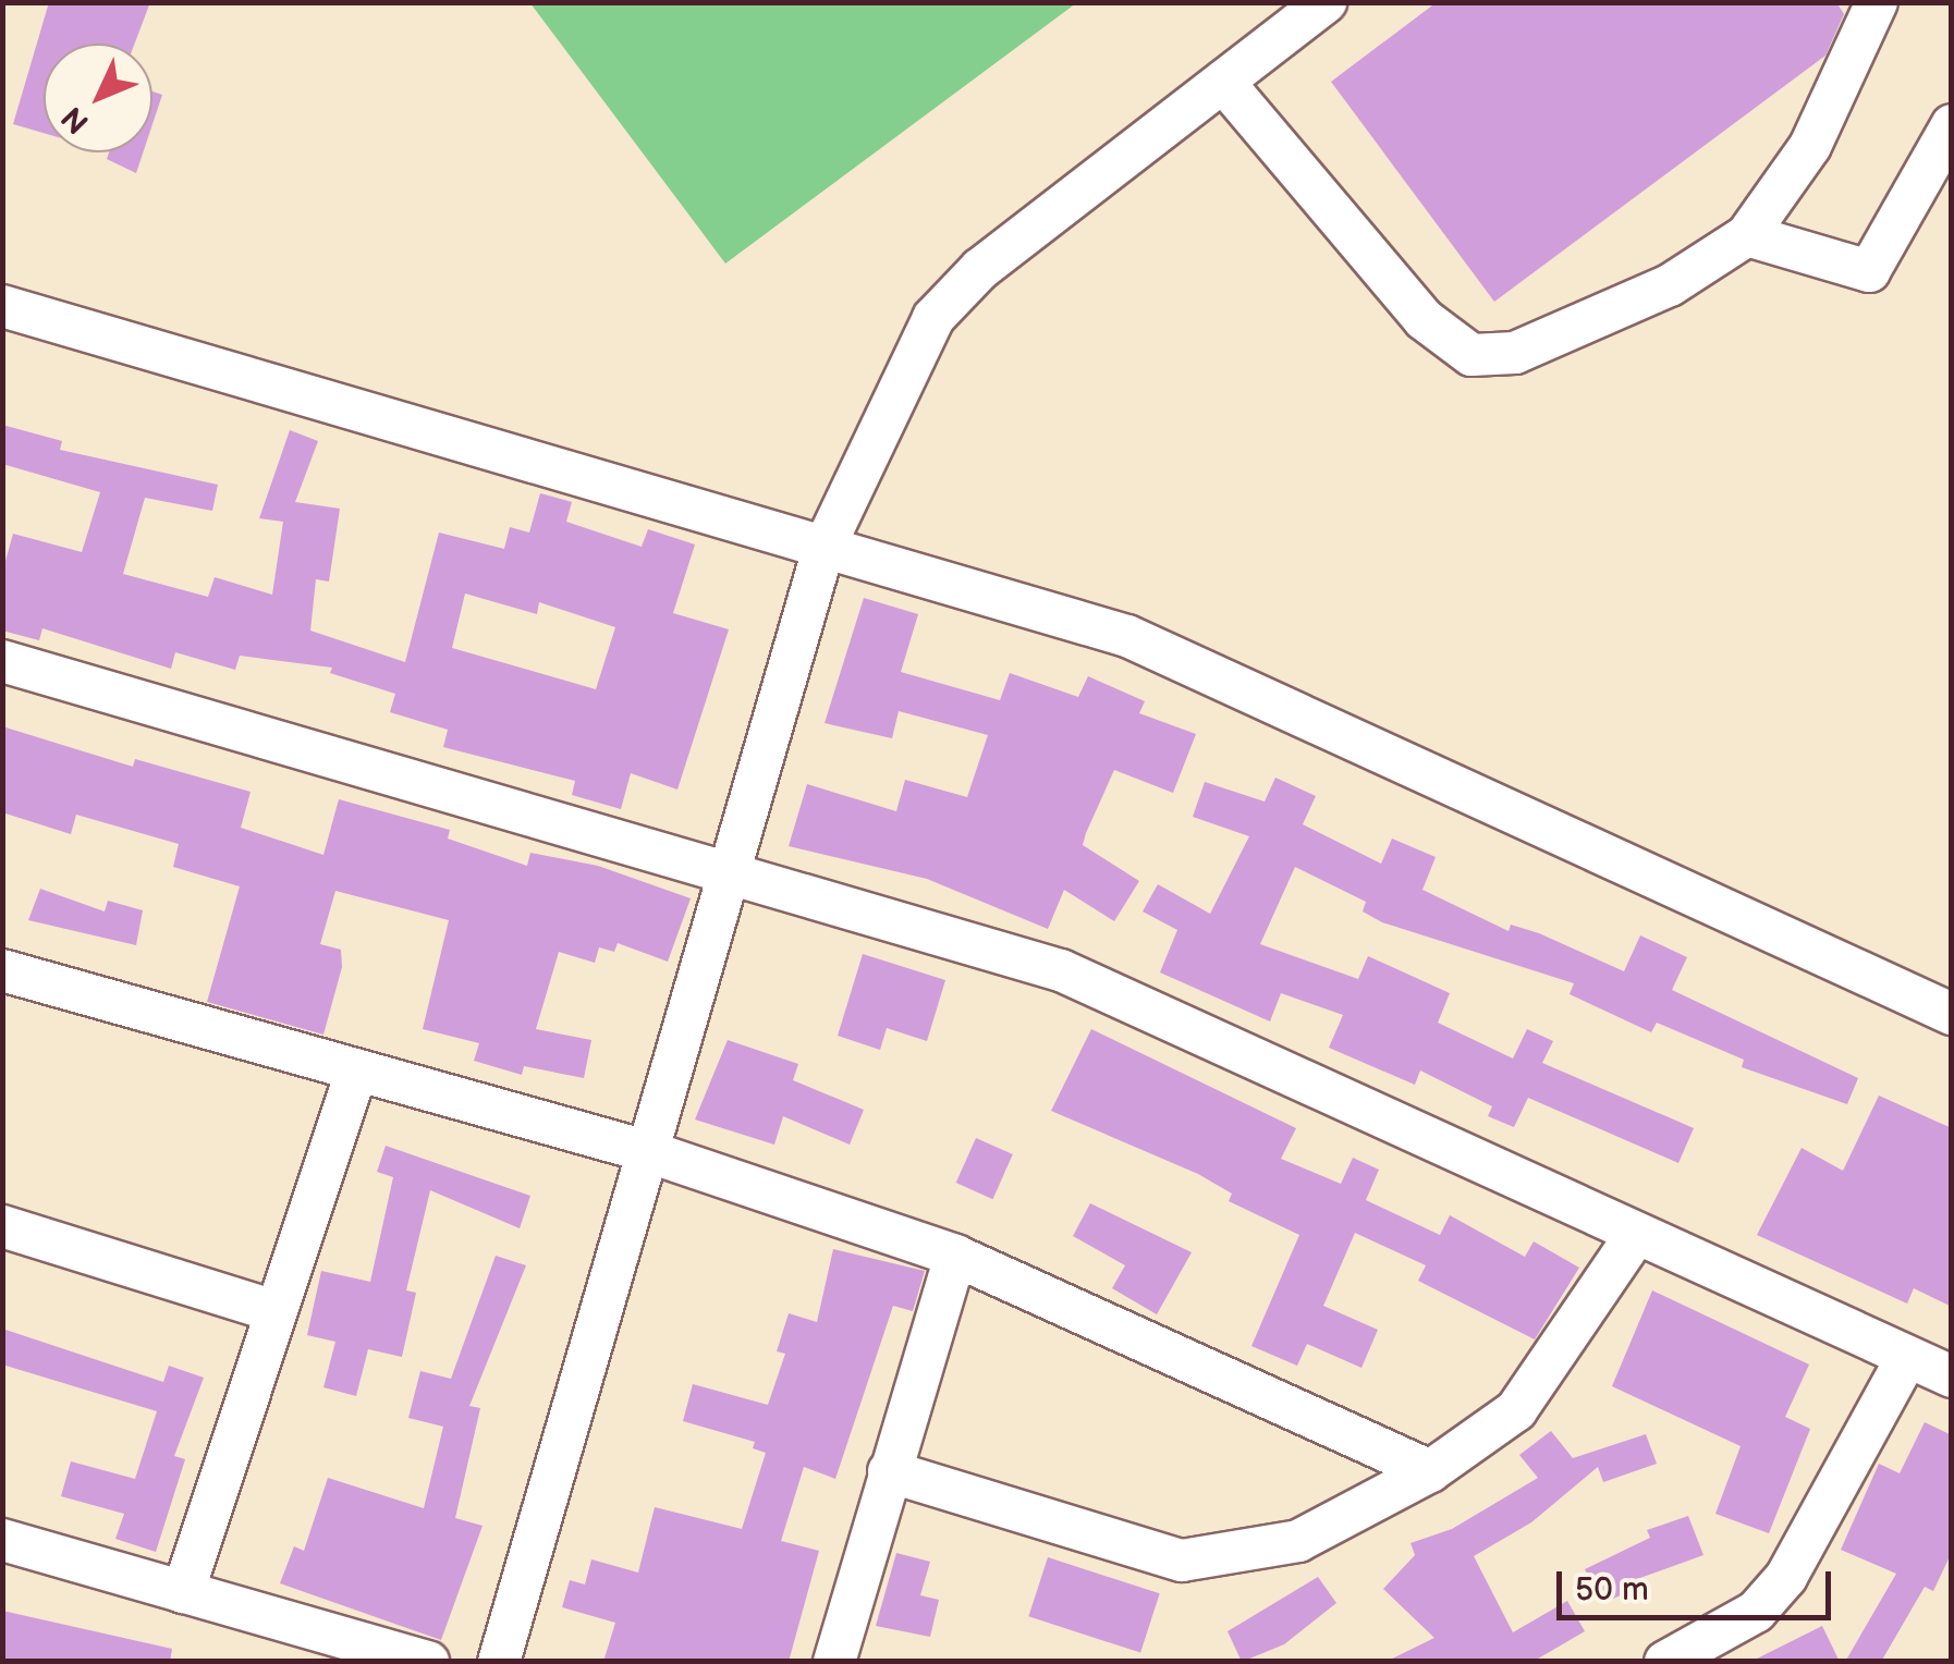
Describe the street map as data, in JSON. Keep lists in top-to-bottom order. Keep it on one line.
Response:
{"scale_bar":"50 m","north":"bottom left"}
